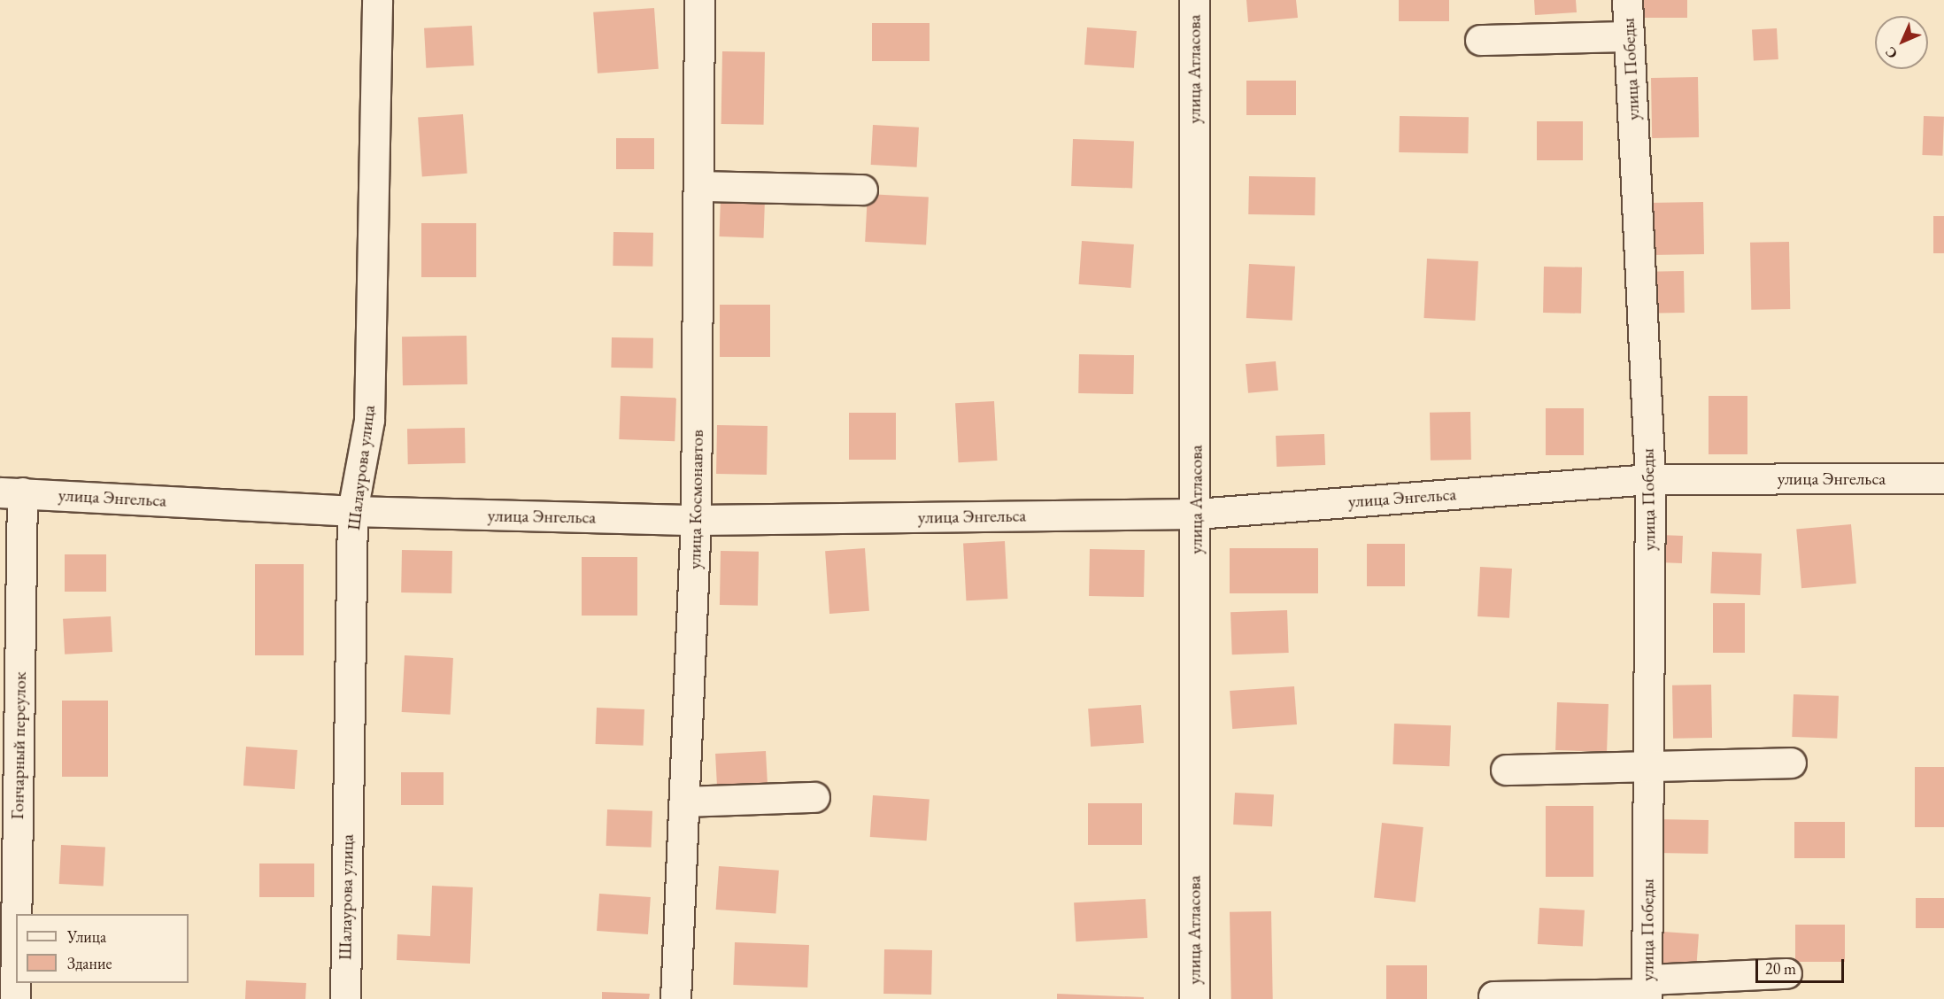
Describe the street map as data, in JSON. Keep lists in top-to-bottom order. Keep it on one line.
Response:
{"streets":{"street":["улица Атласова","улица Победы","Шалаурова улица","улица Энгельса","улица Космонавтов","Гончарный переулок"]},"crossings":[["улица Атласова","улица Энгельса"],["улица Победы","улица Энгельса"],["Шалаурова улица","улица Энгельса"],["улица Энгельса","улица Космонавтов"],["улица Энгельса","Гончарный переулок"]],"legend":["Улица","Здание"],"scale_bar":"20 m","north":"bottom left"}
